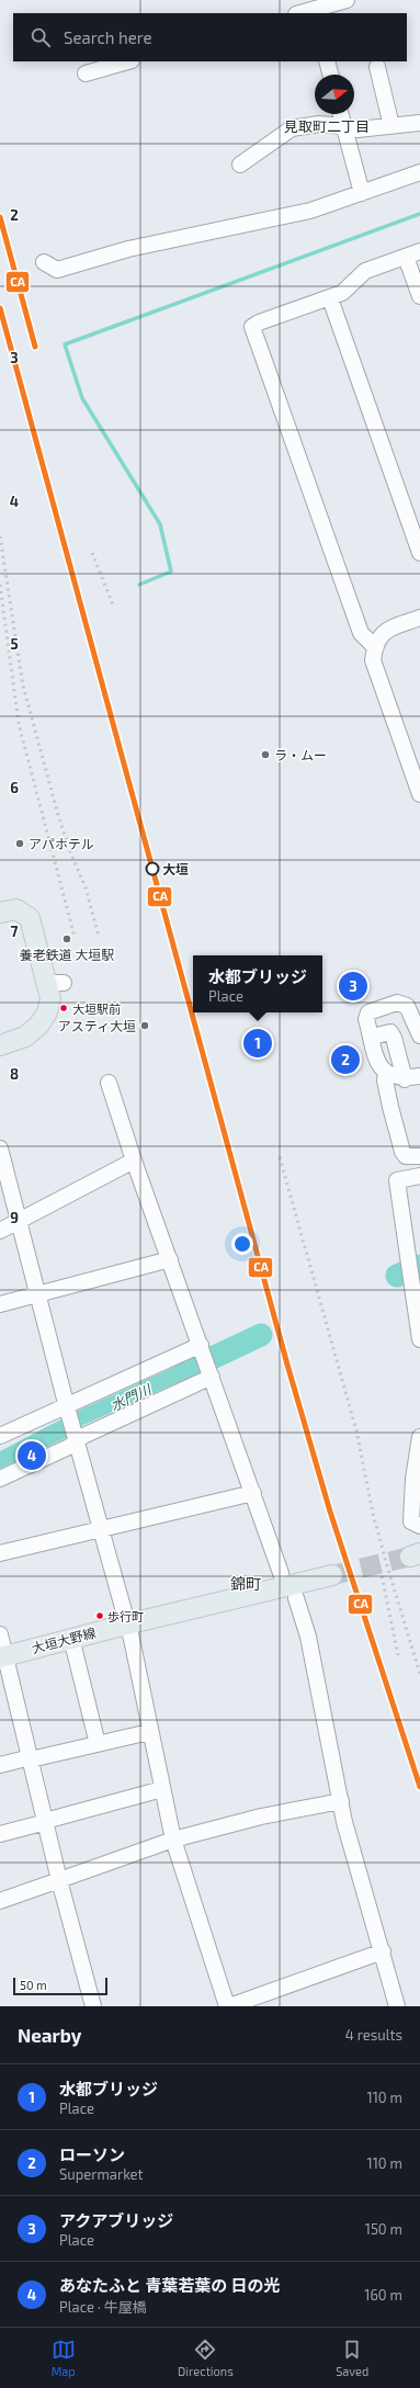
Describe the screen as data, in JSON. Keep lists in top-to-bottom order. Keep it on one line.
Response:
{"streets":{"main road":["大垣大野線"]},"districts":["見取町二丁目","錦町"],"water":["水門川"],"places":["ラ・ムー","アパホテル","大垣","養老鉄道 大垣駅","大垣駅前","アスティ大垣","歩行町"],"lines":["transit line CA"],"scale_bar":"50 m","north":"right","page":{"search":"Search here","popup":["水都ブリッジ","Place"],"pins":["3","1","2","4"],"scale":"50 m","heading":["Nearby","4 results"],"list":[{"mark":"1","name":"水都ブリッジ","note":"Place","value":"110 m"},{"mark":"2","name":"ローソン","note":"Supermarket","value":"110 m"},{"mark":"3","name":"アクアブリッジ","note":"Place","value":"150 m"},{"mark":"4","name":"あなたふと 青葉若葉の 日の光","note":"Place · 牛屋橋","value":"160 m"}],"nav":["Map","Directions","Saved"]},"grid":{"rows":["2","3","4","5","6","7","8","9"]}}
